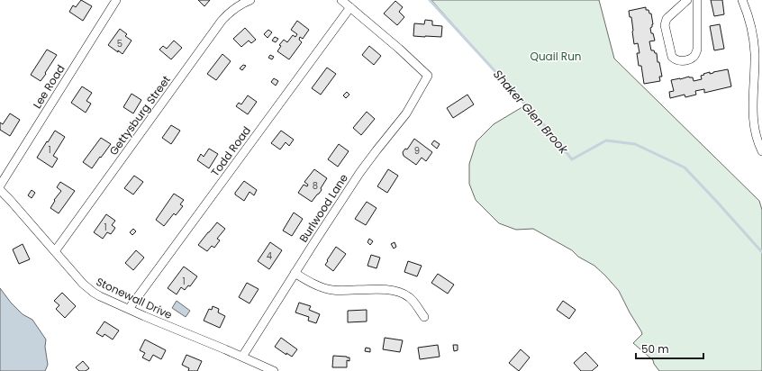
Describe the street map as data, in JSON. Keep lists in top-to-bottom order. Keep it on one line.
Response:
{"streets":{"street":["Lee Road","Gettysburg Street","Todd Road","Burlwood Lane","Stonewall Drive"]},"crossings":[["Gettysburg Street","Stonewall Drive"],["Todd Road","Burlwood Lane"],["Todd Road","Stonewall Drive"],["Burlwood Lane","Stonewall Drive"]],"water":["Shaker Glen Brook"],"parks":["Quail Run"],"house_numbers":["5","1","9","8","1","4","1"],"scale_bar":"50 m"}
